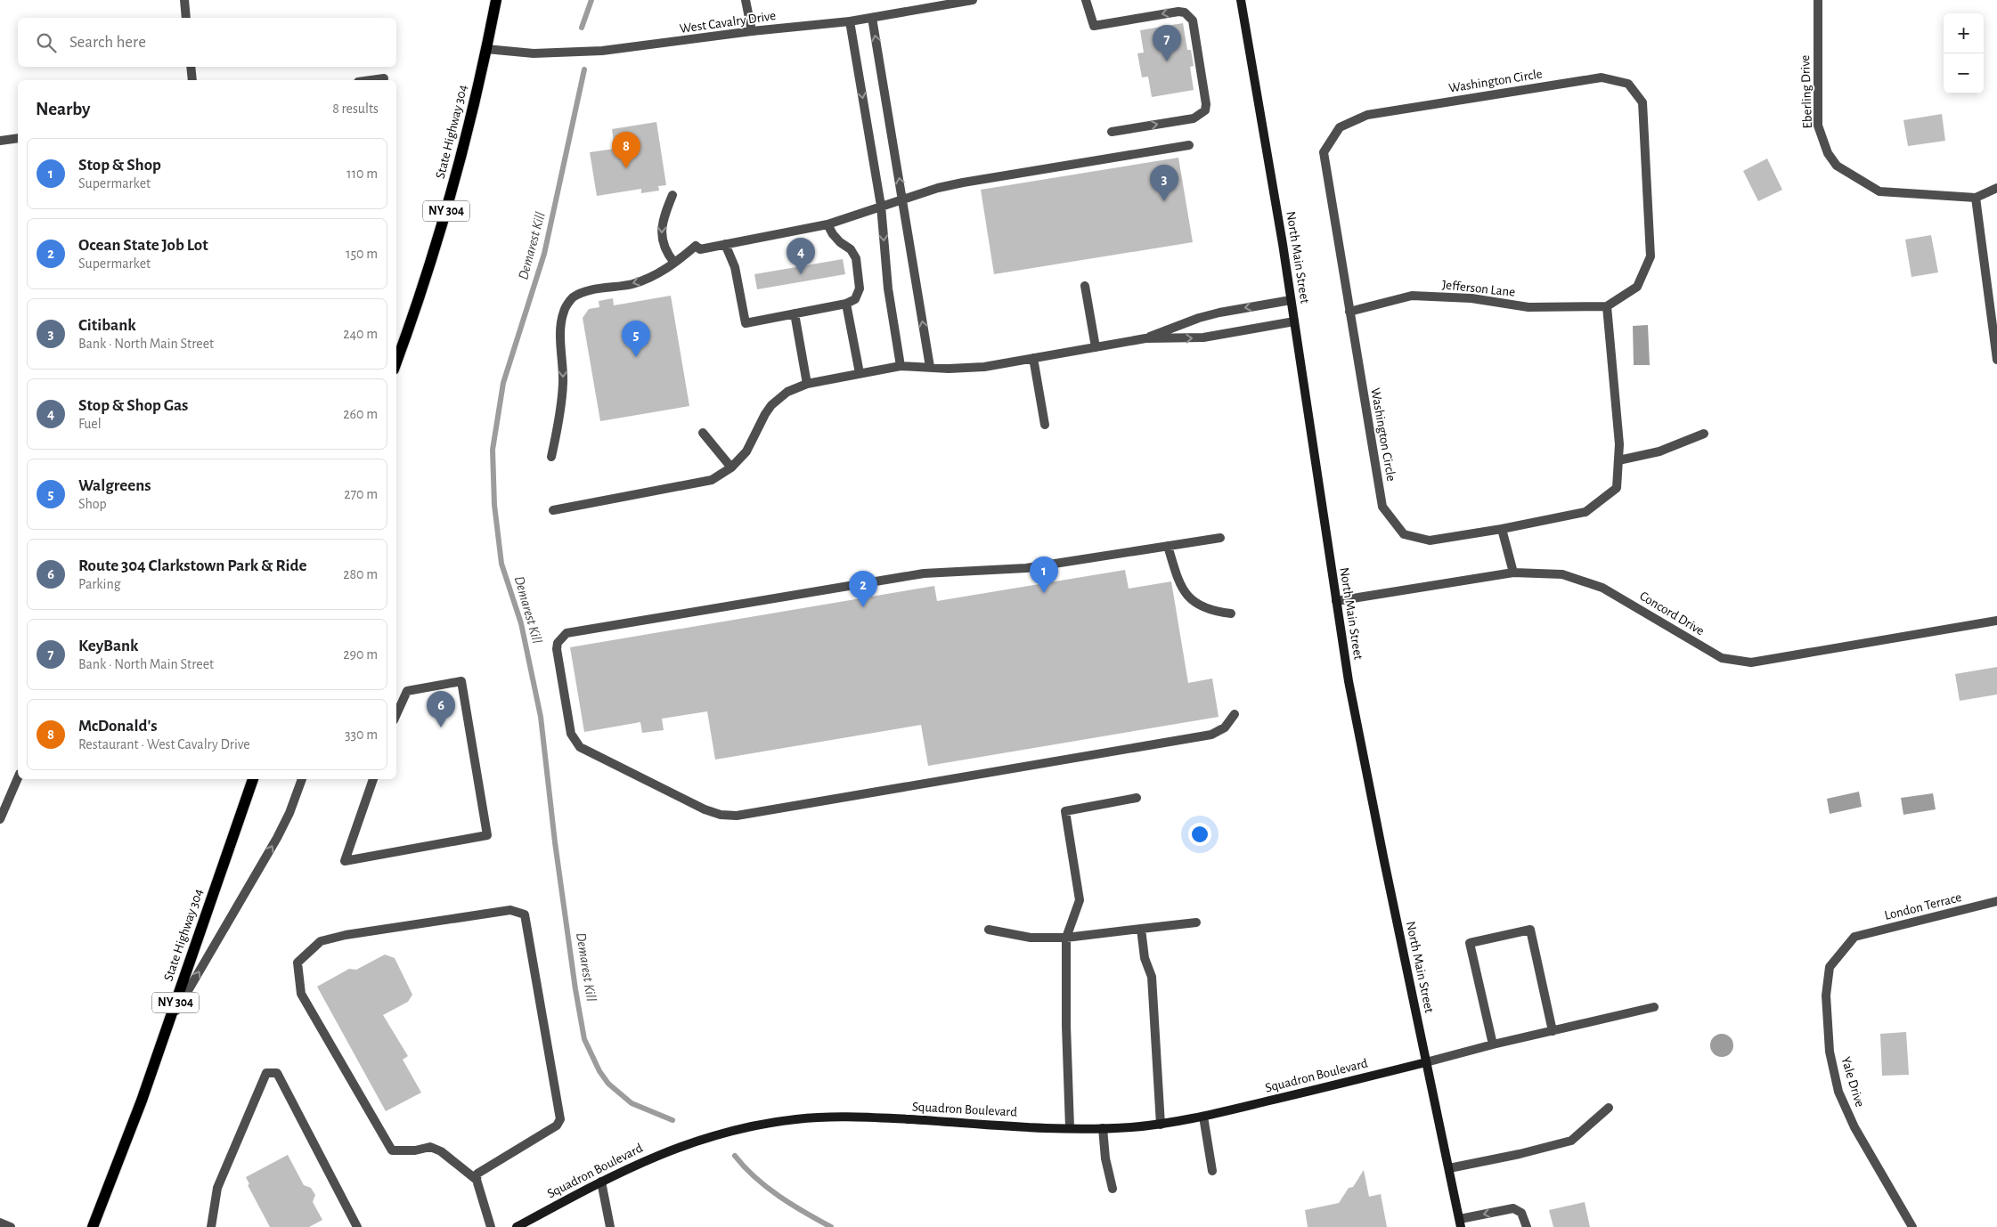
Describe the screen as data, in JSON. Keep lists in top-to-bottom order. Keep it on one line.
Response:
{"streets":{"main road":["State Highway 304","NY 304"],"street":["West Cavalry Drive","Washington Circle","Eberling Drive","North Main Street","Jefferson Lane","Concord Drive","London Terrace","Squadron Boulevard","Yale Drive"]},"crossings":[["West Cavalry Drive","State Highway 304"],["Washington Circle","Jefferson Lane"],["North Main Street","Concord Drive"],["North Main Street","Squadron Boulevard"],["London Terrace","Yale Drive"]],"water":["Demarest Kill"],"page":{"map_buttons":["+","−"],"search":"Search here","pins":["7","8","3","4","5","1","2","6"],"heading":["Nearby","8 results"],"list":[{"mark":"1","name":"Stop & Shop","note":"Supermarket","value":"110 m"},{"mark":"2","name":"Ocean State Job Lot","note":"Supermarket","value":"150 m"},{"mark":"3","name":"Citibank","note":"Bank · North Main Street","value":"240 m"},{"mark":"4","name":"Stop & Shop Gas","note":"Fuel","value":"260 m"},{"mark":"5","name":"Walgreens","note":"Shop","value":"270 m"},{"mark":"6","name":"Route 304 Clarkstown Park & Ride","note":"Parking","value":"280 m"},{"mark":"7","name":"KeyBank","note":"Bank · North Main Street","value":"290 m"},{"mark":"8","name":"McDonald's","note":"Restaurant · West Cavalry Drive","value":"330 m"}]}}
